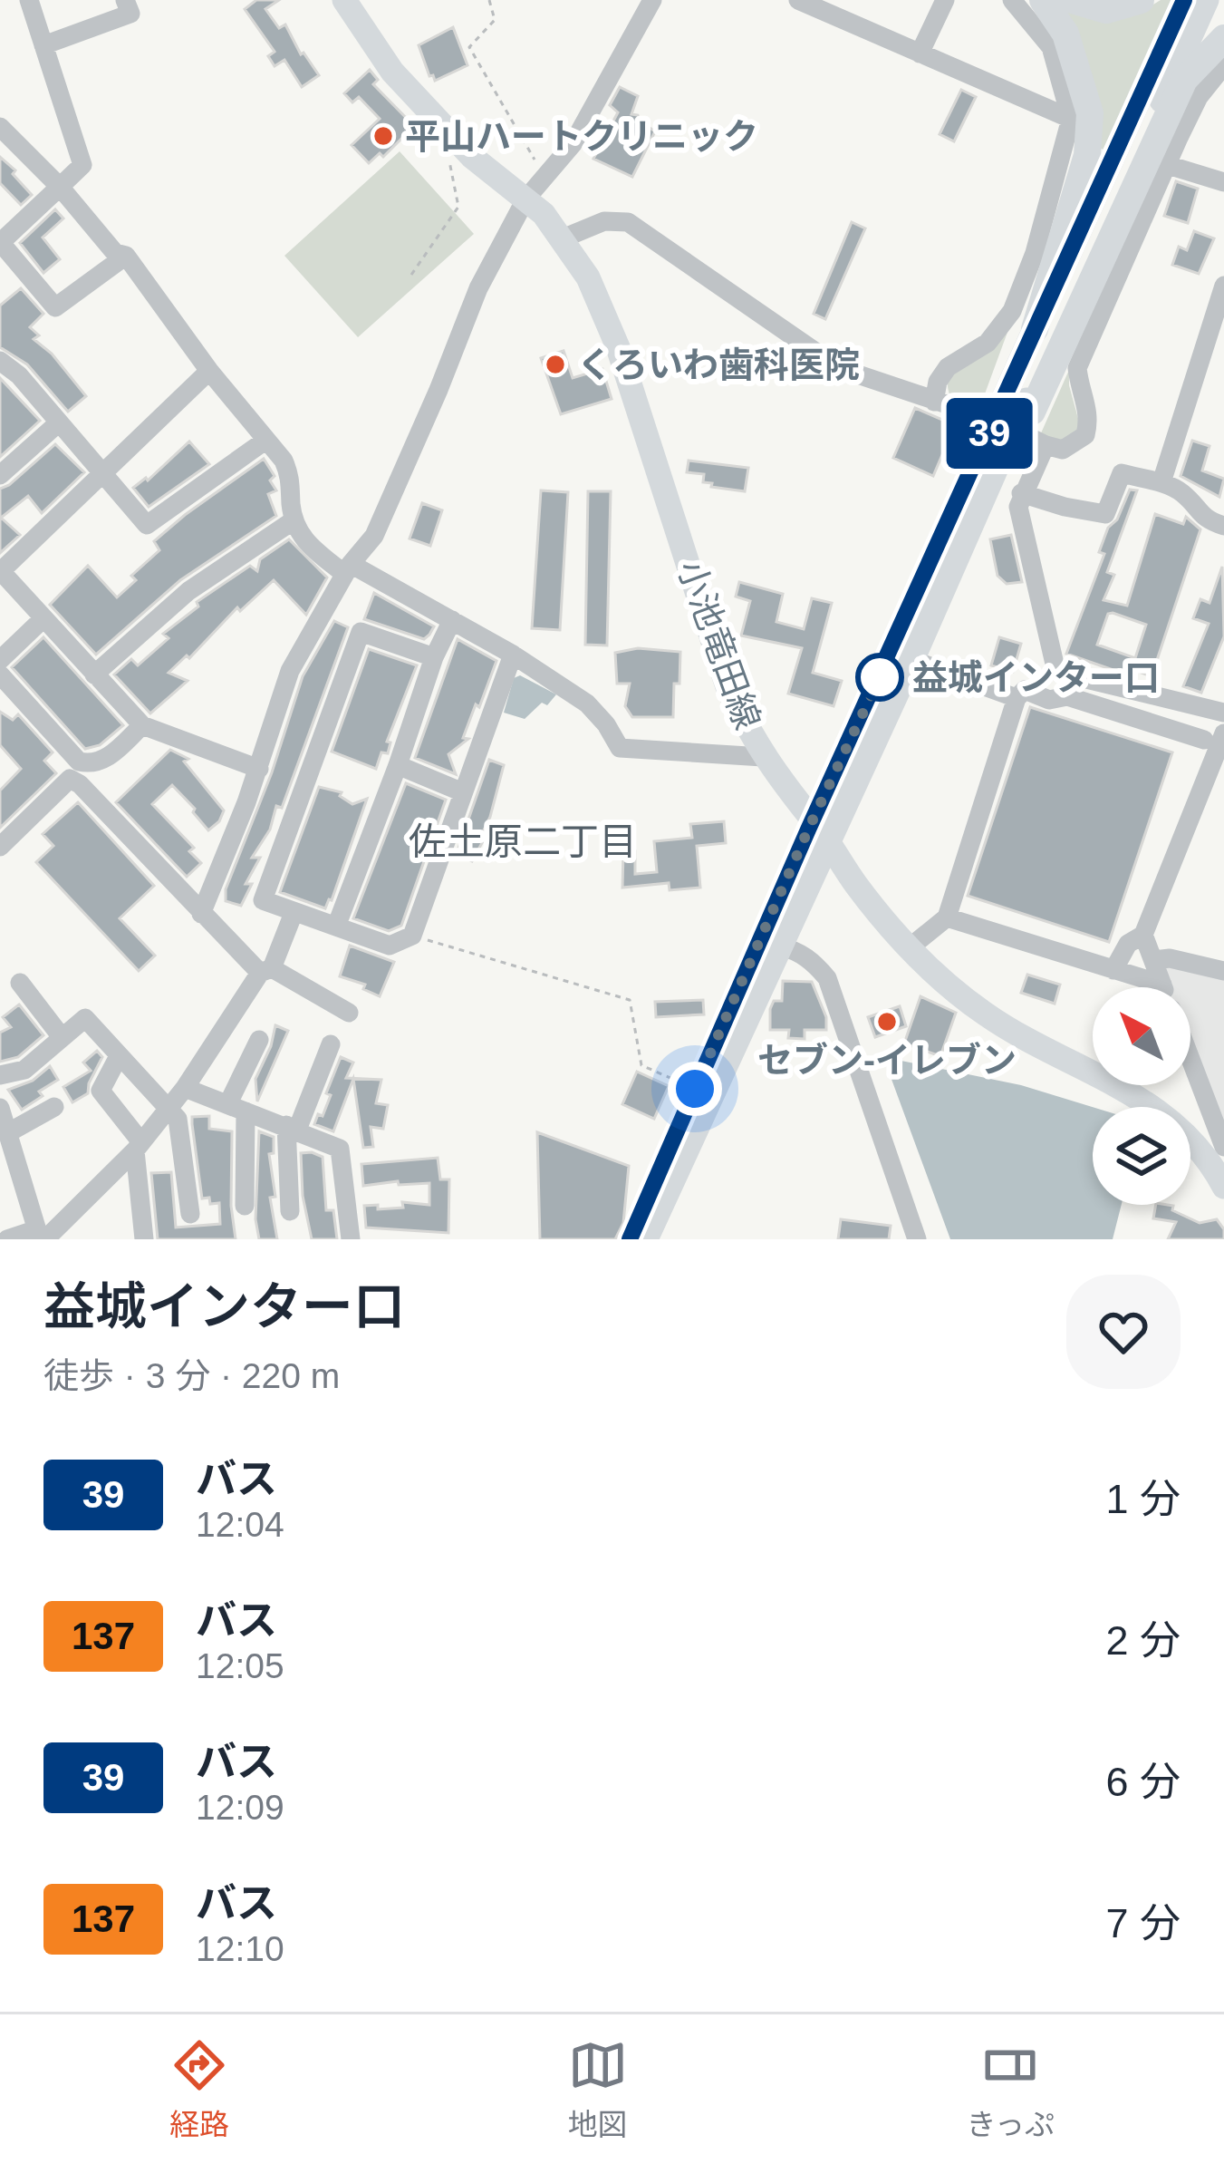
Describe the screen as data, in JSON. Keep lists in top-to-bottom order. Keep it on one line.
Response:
{"streets":{"main road":["小池竜田線"]},"districts":["佐土原二丁目"],"places":["平山ハートクリニック","くろいわ歯科医院","益城インター口","セブン-イレブン"],"lines":["bus line 39"],"north":"top left","page":{"on_map":"39","heading":["益城インター口","徒歩 · 3 分 · 220 m"],"list":[{"mark":"39","name":"バス","note":"12:04","value":"1 分"},{"mark":"137","name":"バス","note":"12:05","value":"2 分"},{"mark":"39","name":"バス","note":"12:09","value":"6 分"},{"mark":"137","name":"バス","note":"12:10","value":"7 分"}],"tabs":["経路","地図","きっぷ"]}}
